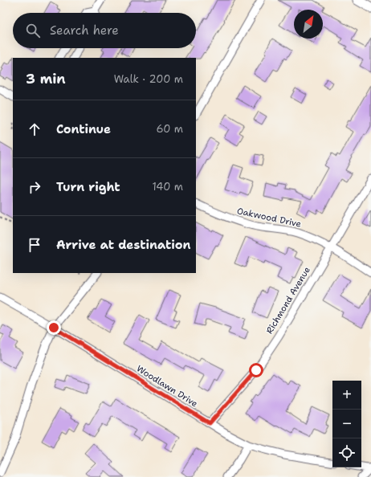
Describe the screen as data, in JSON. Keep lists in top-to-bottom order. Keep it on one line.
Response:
{"streets":{"street":["Oakwood Drive","Richmond Avenue","Woodlawn Drive"]},"crossings":[["Oakwood Drive","Richmond Avenue"],["Richmond Avenue","Woodlawn Drive"]],"north":"top right","page":{"search":"Search here","heading":["3 min","Walk · 200 m"],"list":[["Continue","60 m"],["Turn right","140 m"],"Arrive at destination"],"map_buttons":["+","−"]}}
